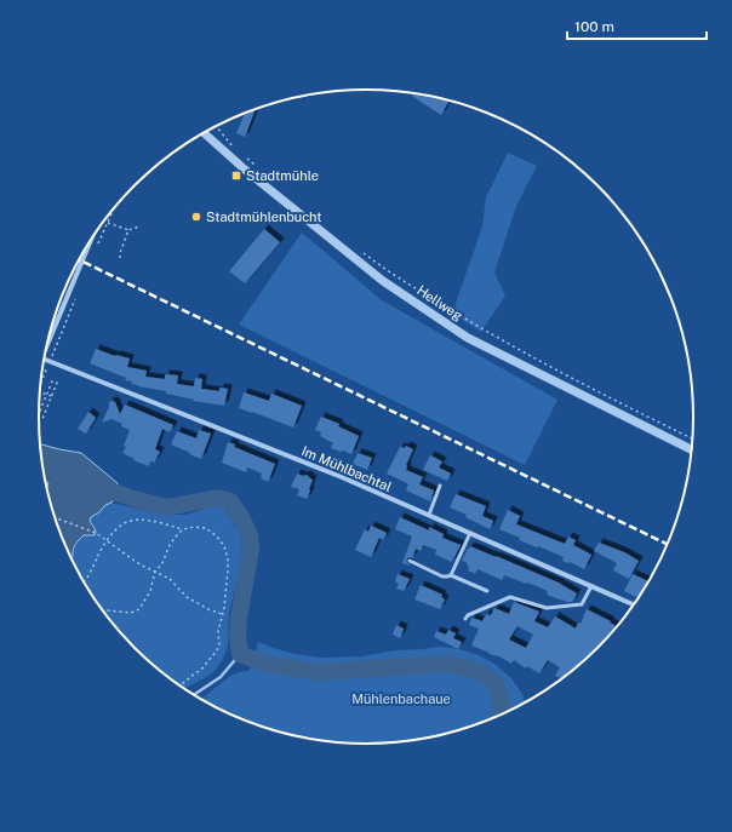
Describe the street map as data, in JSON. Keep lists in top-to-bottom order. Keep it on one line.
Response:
{"streets":{"street":["Hellweg","Im Mühlbachtal"]},"parks":["Mühlenbachaue"],"places":{"transit":["Stadtmühle"],"other":["Stadtmühlenbucht"]},"scale_bar":"100 m"}
